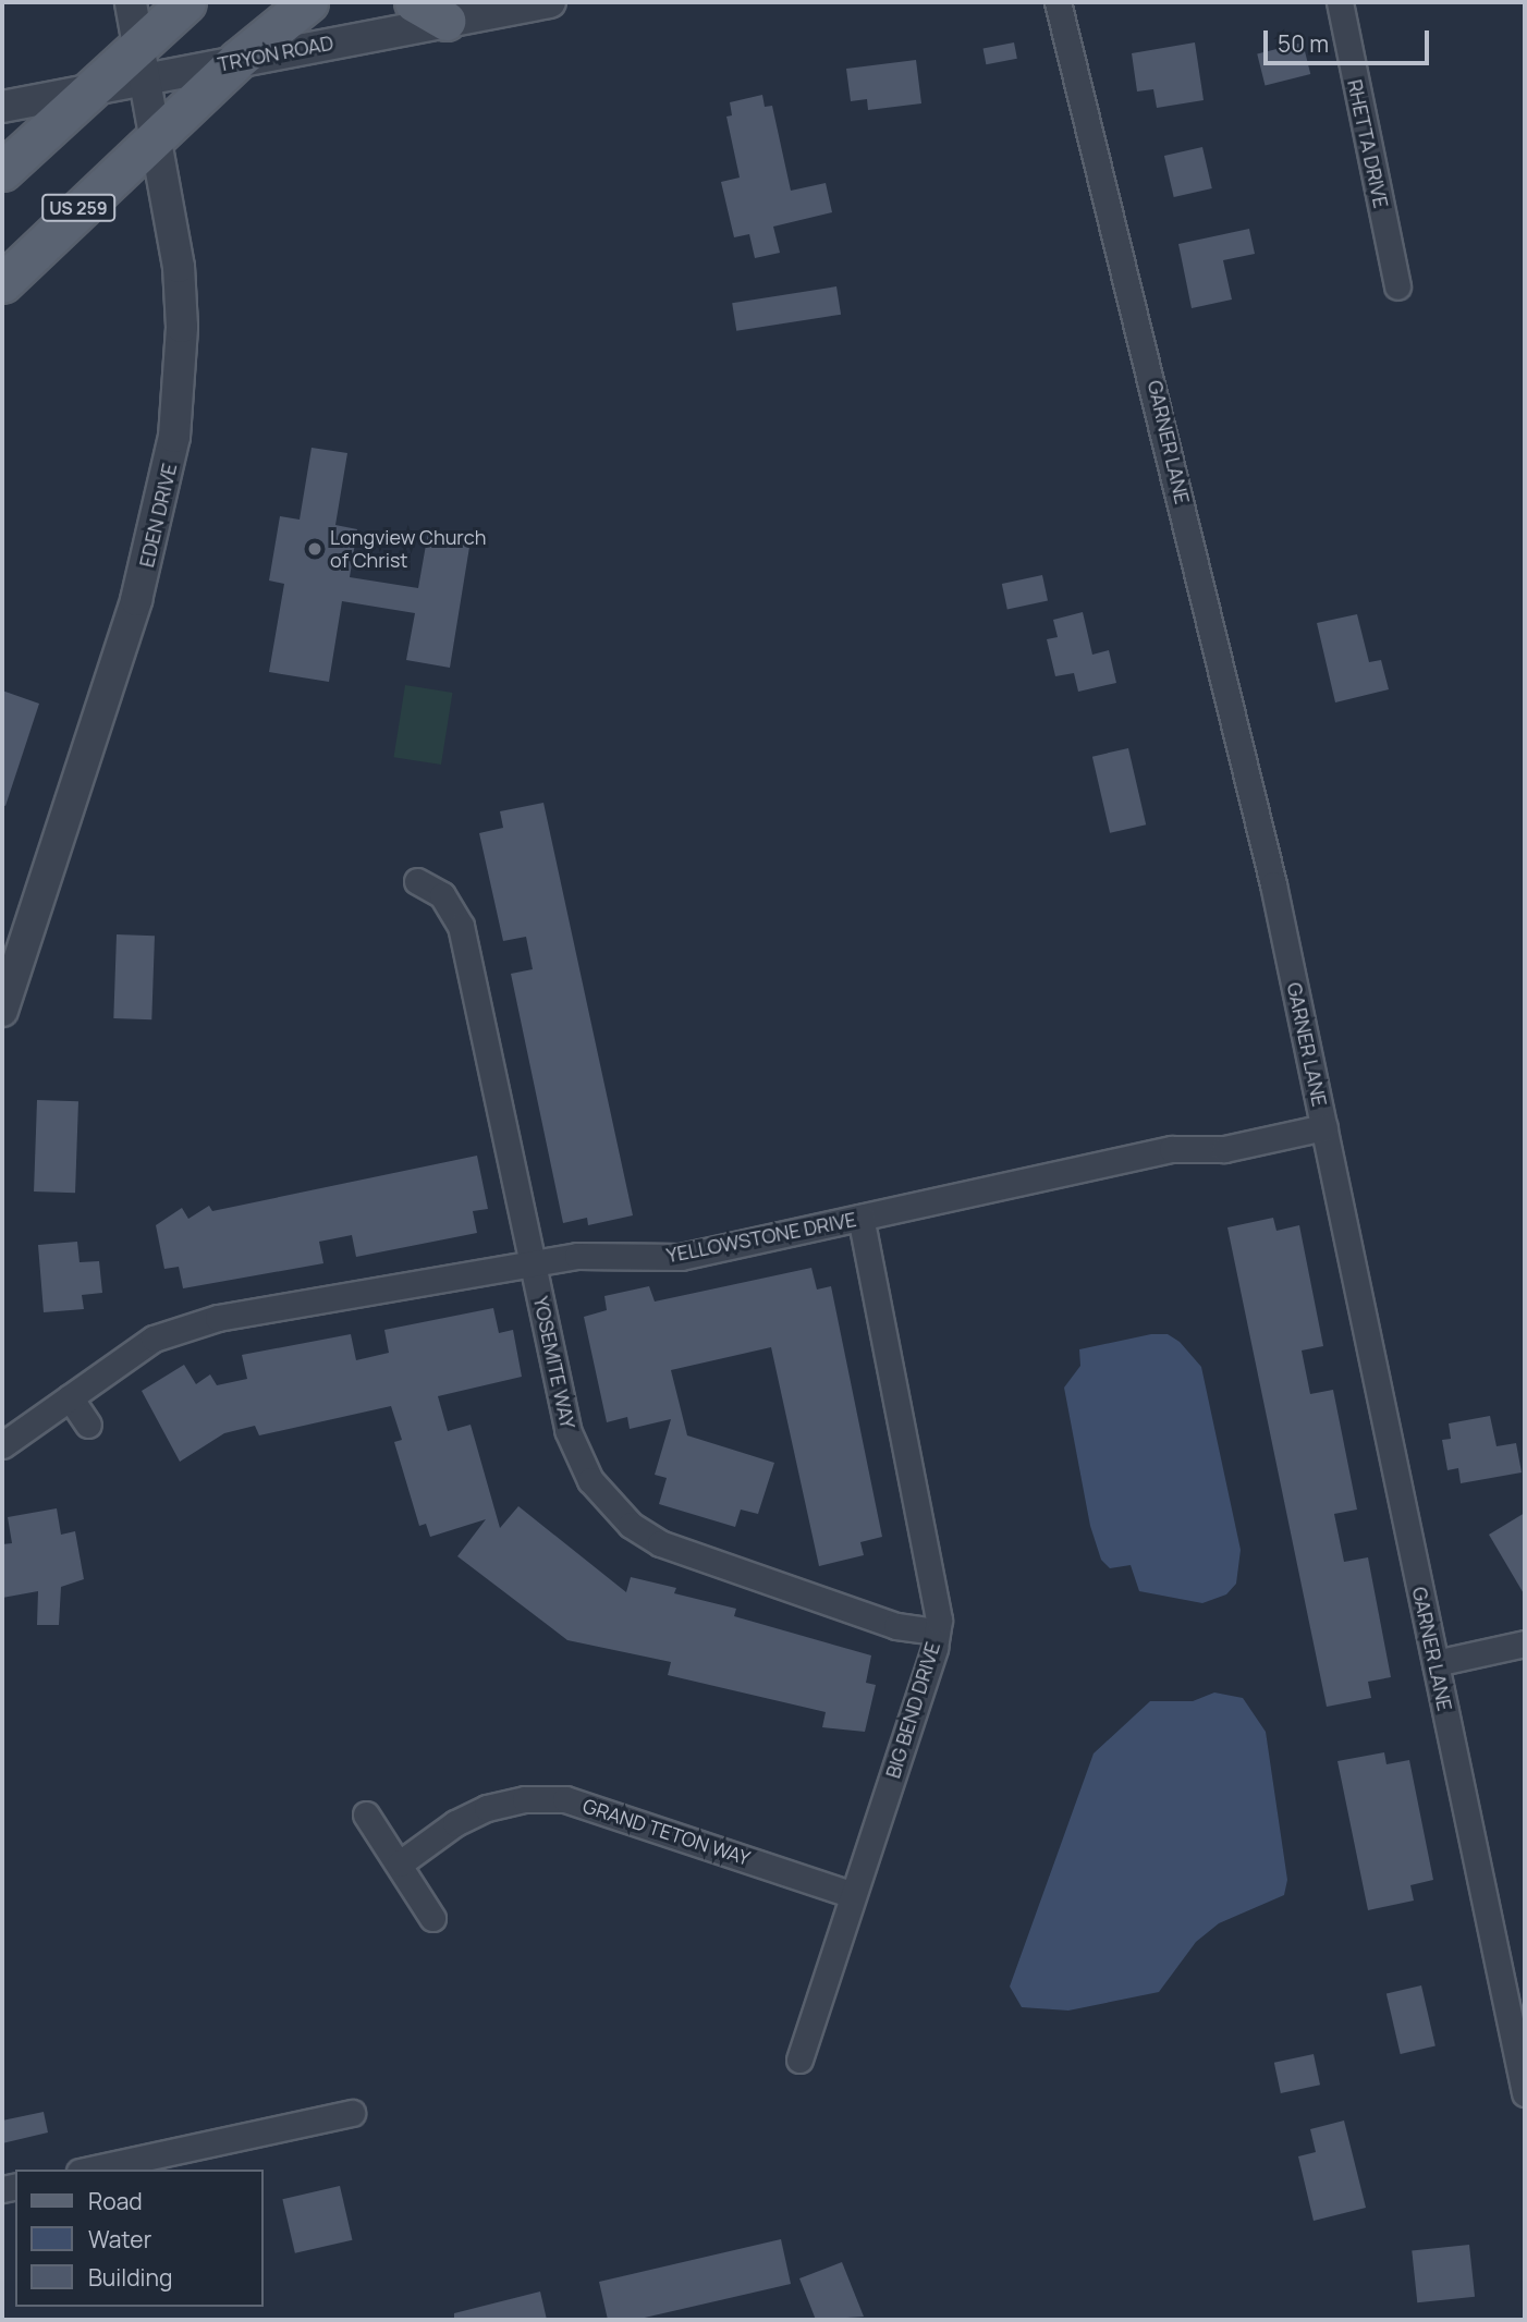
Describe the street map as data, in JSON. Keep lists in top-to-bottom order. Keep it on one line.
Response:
{"streets":{"main road":["US 259"],"street":["TRYON ROAD","RHETTA DRIVE","GARNER LANE","EDEN DRIVE","YELLOWSTONE DRIVE","YOSEMITE WAY","BIG BEND DRIVE","GRAND TETON WAY"]},"crossings":[["TRYON ROAD","US 259"],["TRYON ROAD","EDEN DRIVE"],["US 259","EDEN DRIVE"],["GARNER LANE","YELLOWSTONE DRIVE"],["YELLOWSTONE DRIVE","YOSEMITE WAY"],["YELLOWSTONE DRIVE","BIG BEND DRIVE"],["YOSEMITE WAY","BIG BEND DRIVE"],["BIG BEND DRIVE","GRAND TETON WAY"]],"places":["Longview Church of Christ"],"legend":["Road","Water","Building"],"scale_bar":"50 m"}
